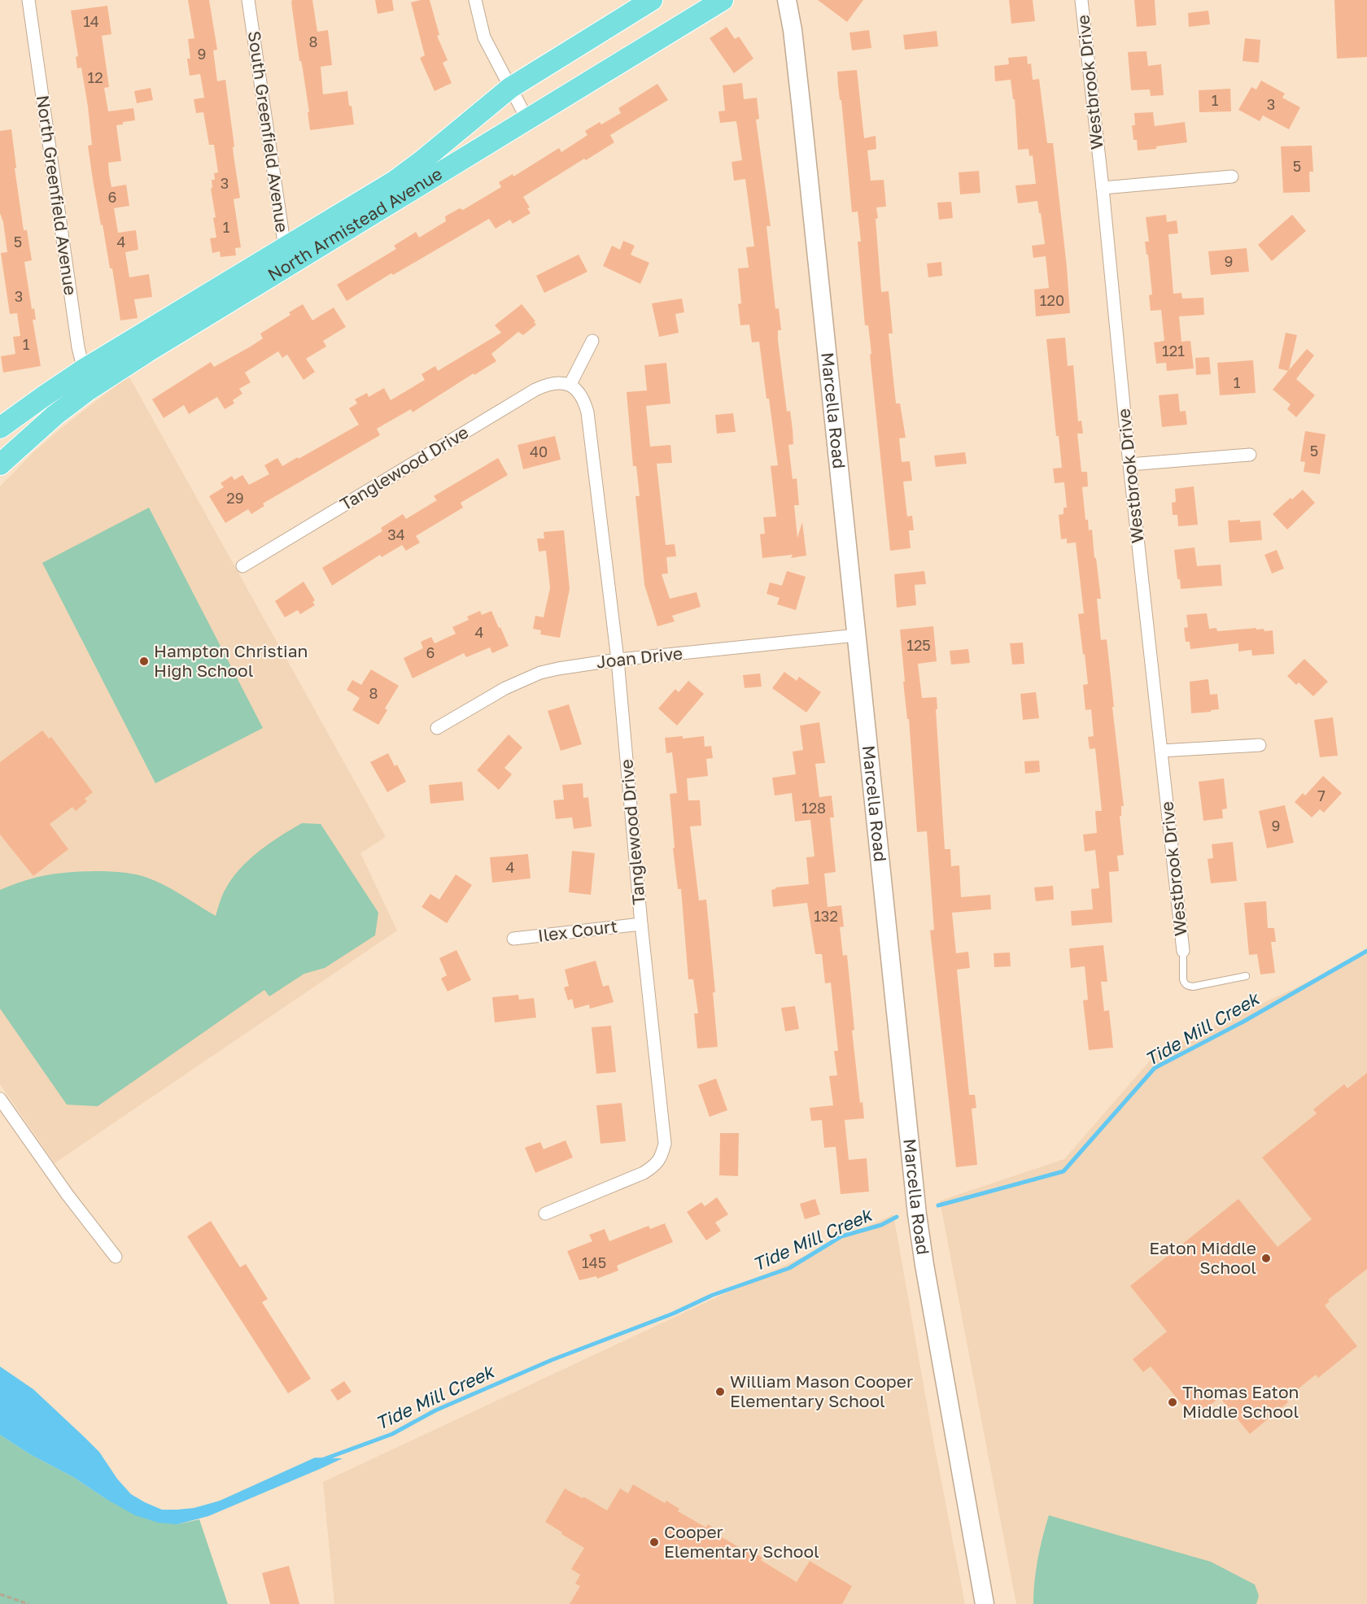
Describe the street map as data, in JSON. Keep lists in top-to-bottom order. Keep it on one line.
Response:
{"streets":{"main road":["North Armistead Avenue"],"street":["Westbrook Drive","South Greenfield Avenue","North Greenfield Avenue","Marcella Road","Tanglewood Drive","Joan Drive","Ilex Court"]},"crossings":[["South Greenfield Avenue","North Armistead Avenue"],["North Greenfield Avenue","North Armistead Avenue"],["Marcella Road","Joan Drive"],["Tanglewood Drive","Joan Drive"],["Tanglewood Drive","Ilex Court"]],"water":["Tide Mill Creek"],"places":["Hampton Christian High School","Eaton Middle School","William Mason Cooper Elementary School","Thomas Eaton Middle School","Cooper Elementary School"],"house_numbers":["14","8","9","12","1","3","5","3","6","1","5","4","9","3","120","1","121","1","5","40","29","34","4","125","6","8","7","128","9","4","132","145"]}
